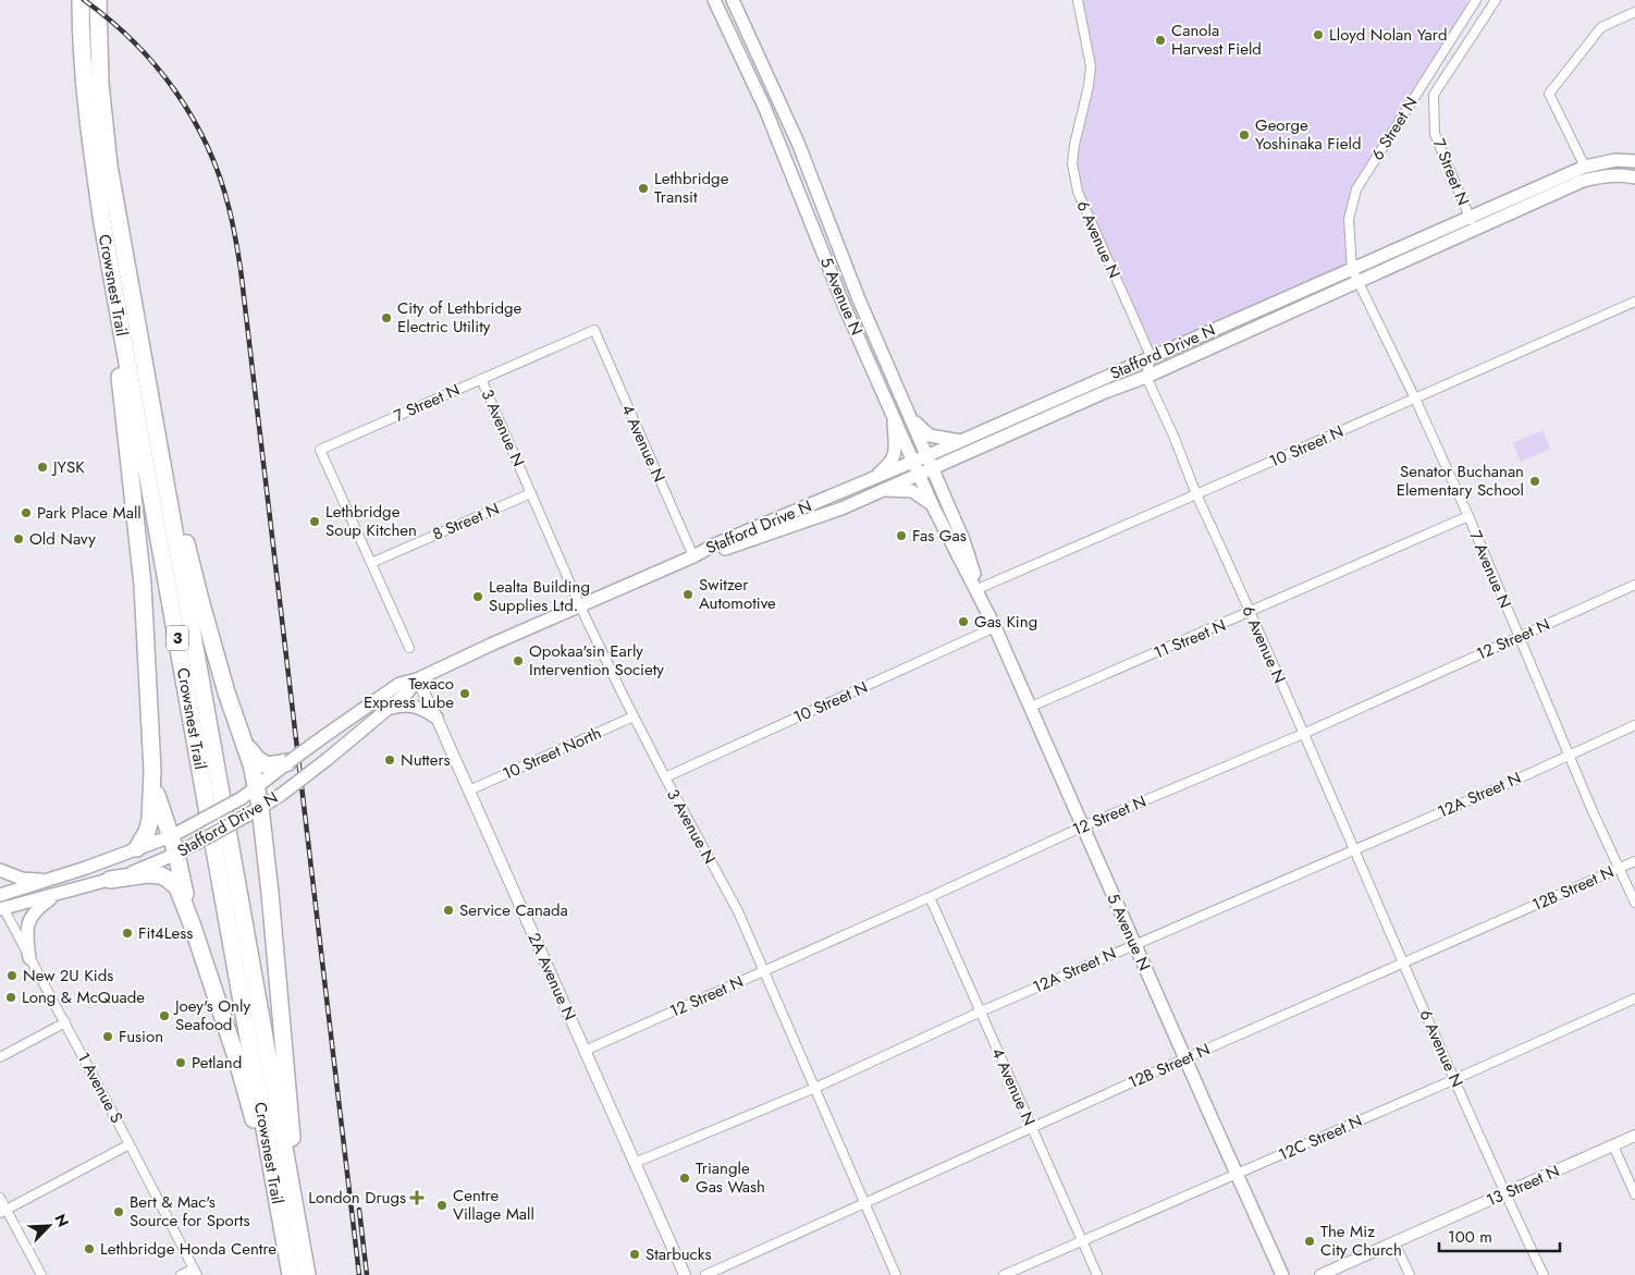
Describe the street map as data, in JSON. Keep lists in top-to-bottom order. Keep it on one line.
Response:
{"streets":{"highway":["Crowsnest Trail","3"],"main road":["5 Avenue N","Stafford Drive N"],"street":["6 Street N","7 Street N","6 Avenue N","3 Avenue N","4 Avenue N","10 Street N","8 Street N","7 Avenue N","11 Street N","12 Street N","10 Street North","12A Street N","12B Street N","2A Avenue N","1 Avenue S","12C Street N","13 Street N"]},"crossings":[["6 Street N","Stafford Drive N"],["6 Street N","7 Avenue N"],["7 Street N","Stafford Drive N"],["7 Street N","3 Avenue N"],["7 Street N","4 Avenue N"],["7 Street N","8 Street N"],["6 Avenue N","Stafford Drive N"],["6 Avenue N","10 Street N"],["6 Avenue N","11 Street N"],["6 Avenue N","12 Street N"],["6 Avenue N","12A Street N"],["6 Avenue N","12B Street N"],["6 Avenue N","12C Street N"],["6 Avenue N","13 Street N"],["5 Avenue N","Stafford Drive N"],["5 Avenue N","10 Street N"],["5 Avenue N","11 Street N"],["5 Avenue N","12 Street N"],["5 Avenue N","12A Street N"],["5 Avenue N","12B Street N"],["5 Avenue N","12C Street N"],["Stafford Drive N","3 Avenue N"],["Stafford Drive N","4 Avenue N"],["Stafford Drive N","7 Avenue N"],["Stafford Drive N","2A Avenue N"],["Stafford Drive N","1 Avenue S"],["3 Avenue N","10 Street N"],["3 Avenue N","8 Street N"],["3 Avenue N","12 Street N"],["3 Avenue N","10 Street North"],["3 Avenue N","12A Street N"],["3 Avenue N","12B Street N"],["4 Avenue N","12 Street N"],["4 Avenue N","12A Street N"],["4 Avenue N","12B Street N"],["4 Avenue N","12C Street N"],["10 Street N","7 Avenue N"],["7 Avenue N","11 Street N"],["7 Avenue N","12 Street N"],["7 Avenue N","12A Street N"],["7 Avenue N","12B Street N"],["12 Street N","2A Avenue N"],["10 Street North","2A Avenue N"],["12A Street N","2A Avenue N"]],"places":{"other":["Lloyd Nolan Yard","Canola Harvest Field","George Yoshinaka Field","Lethbridge Transit","City of Lethbridge Electric Utility","JYSK","Senator Buchanan Elementary School","Park Place Mall","Lethbridge Soup Kitchen","Fas Gas","Old Navy","Switzer Automotive","Lealta Building Supplies Ltd.","Gas King","Opokaa'sin Early Intervention Society","Texaco Express Lube","Nutters","Service Canada","Fit4Less","New 2U Kids","Long & McQuade","Joey's Only Seafood","Fusion","Petland","Triangle Gas Wash","Centre Village Mall","Bert & Mac's Source for Sports","The Miz City Church","Lethbridge Honda Centre","Starbucks"],"health":["London Drugs"]},"scale_bar":"100 m","north":"top right"}
